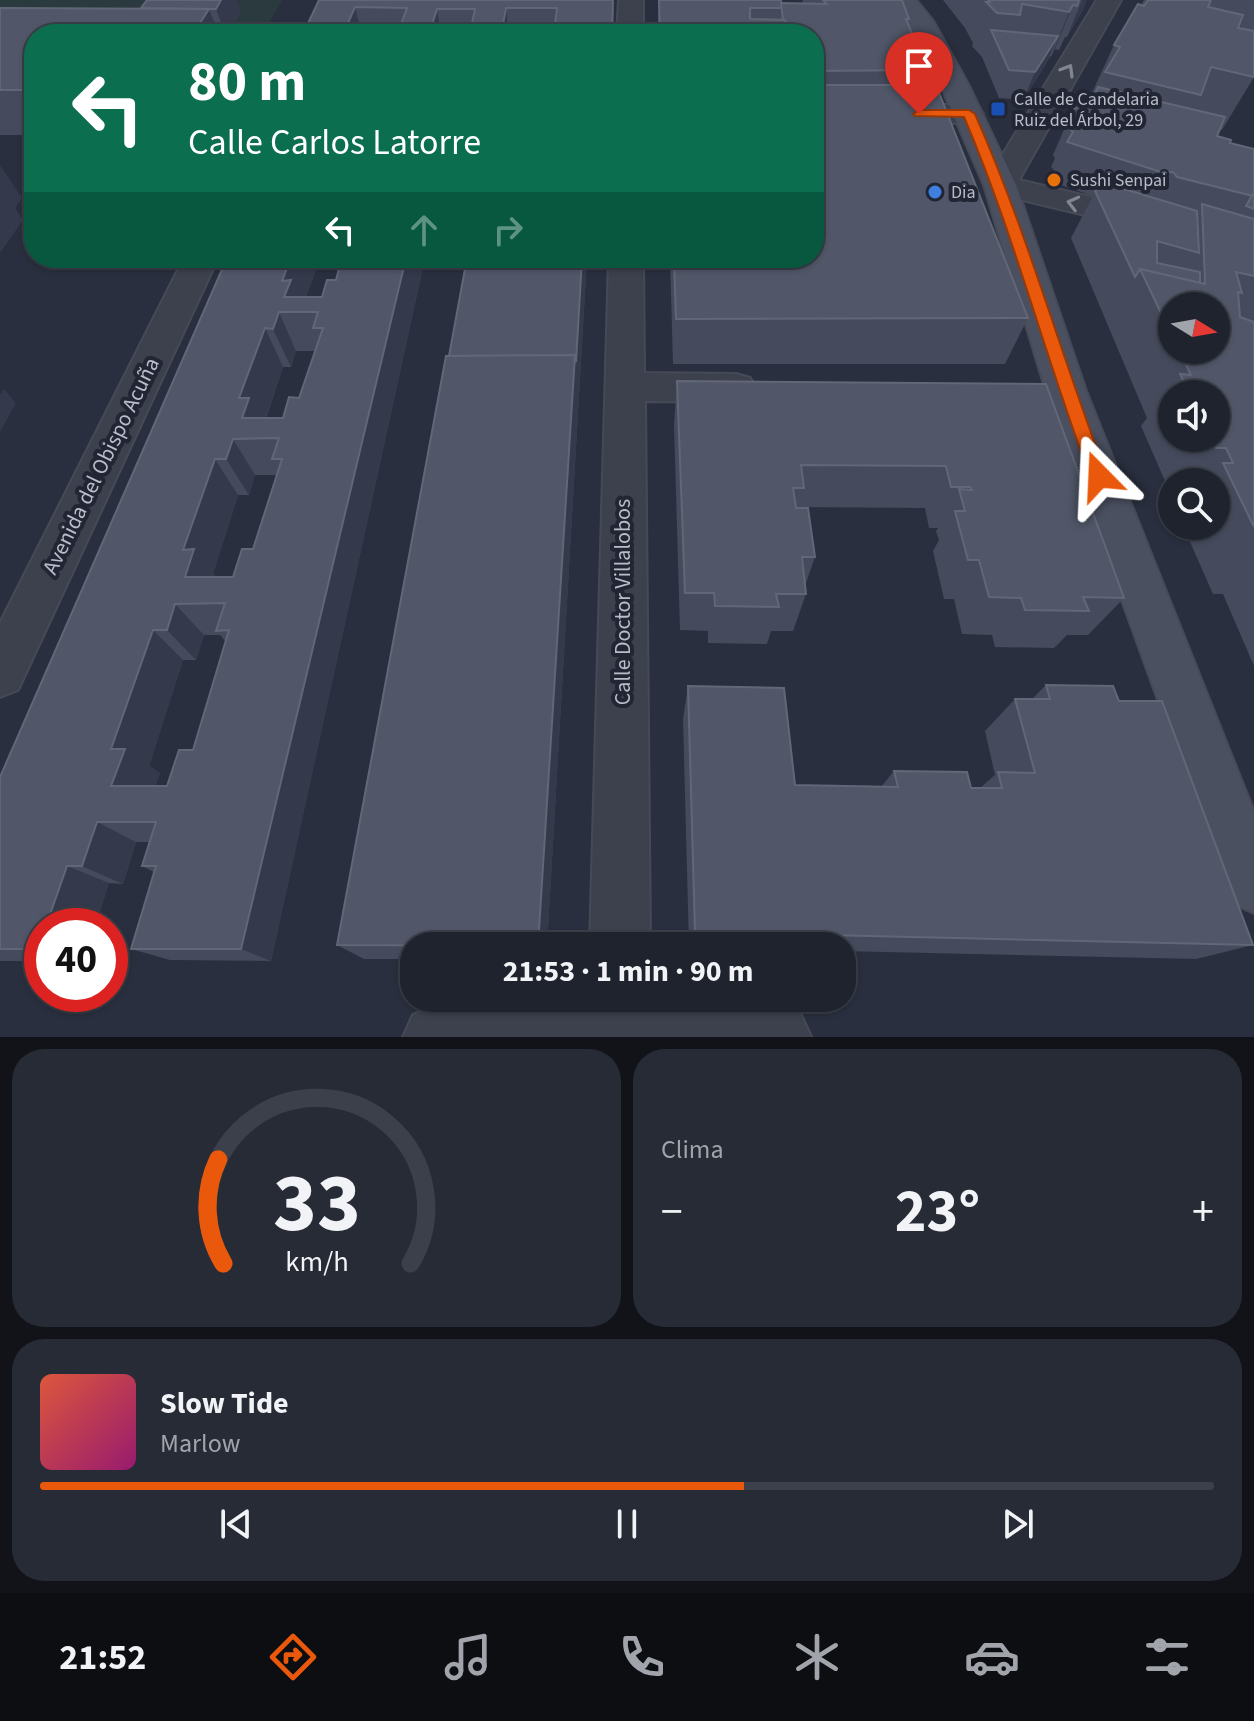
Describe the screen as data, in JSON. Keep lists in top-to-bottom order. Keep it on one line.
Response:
{"streets":{"street":["Avenida del Obispo Acuña","Calle Doctor Villalobos"]},"places":{"transit":["Calle de Candelaria Ruiz del Árbol, 29"],"other":["Sushi Senpai","Dia"]},"north":"right","page":{"turn":["80 m","Calle Carlos Latorre"],"limit":"40","trip":"21:53 · 1 min · 90 m","tile":"Clima","heat":["−","23°","+"],"song":["Slow Tide","Marlow"],"tabs":"21:52","gauge":["33","km/h"]}}
